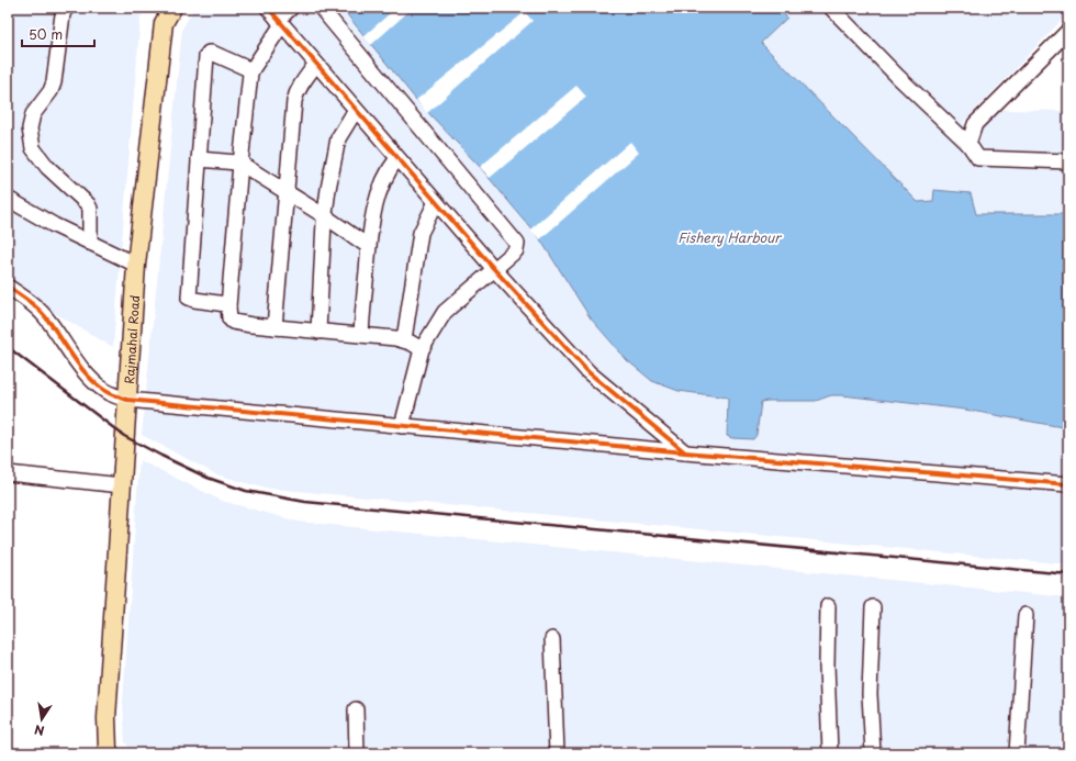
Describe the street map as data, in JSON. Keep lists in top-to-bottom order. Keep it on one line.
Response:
{"streets":{"main road":["Rajmahal Road"]},"water":["Fishery Harbour"],"scale_bar":"50 m","north":"bottom"}
